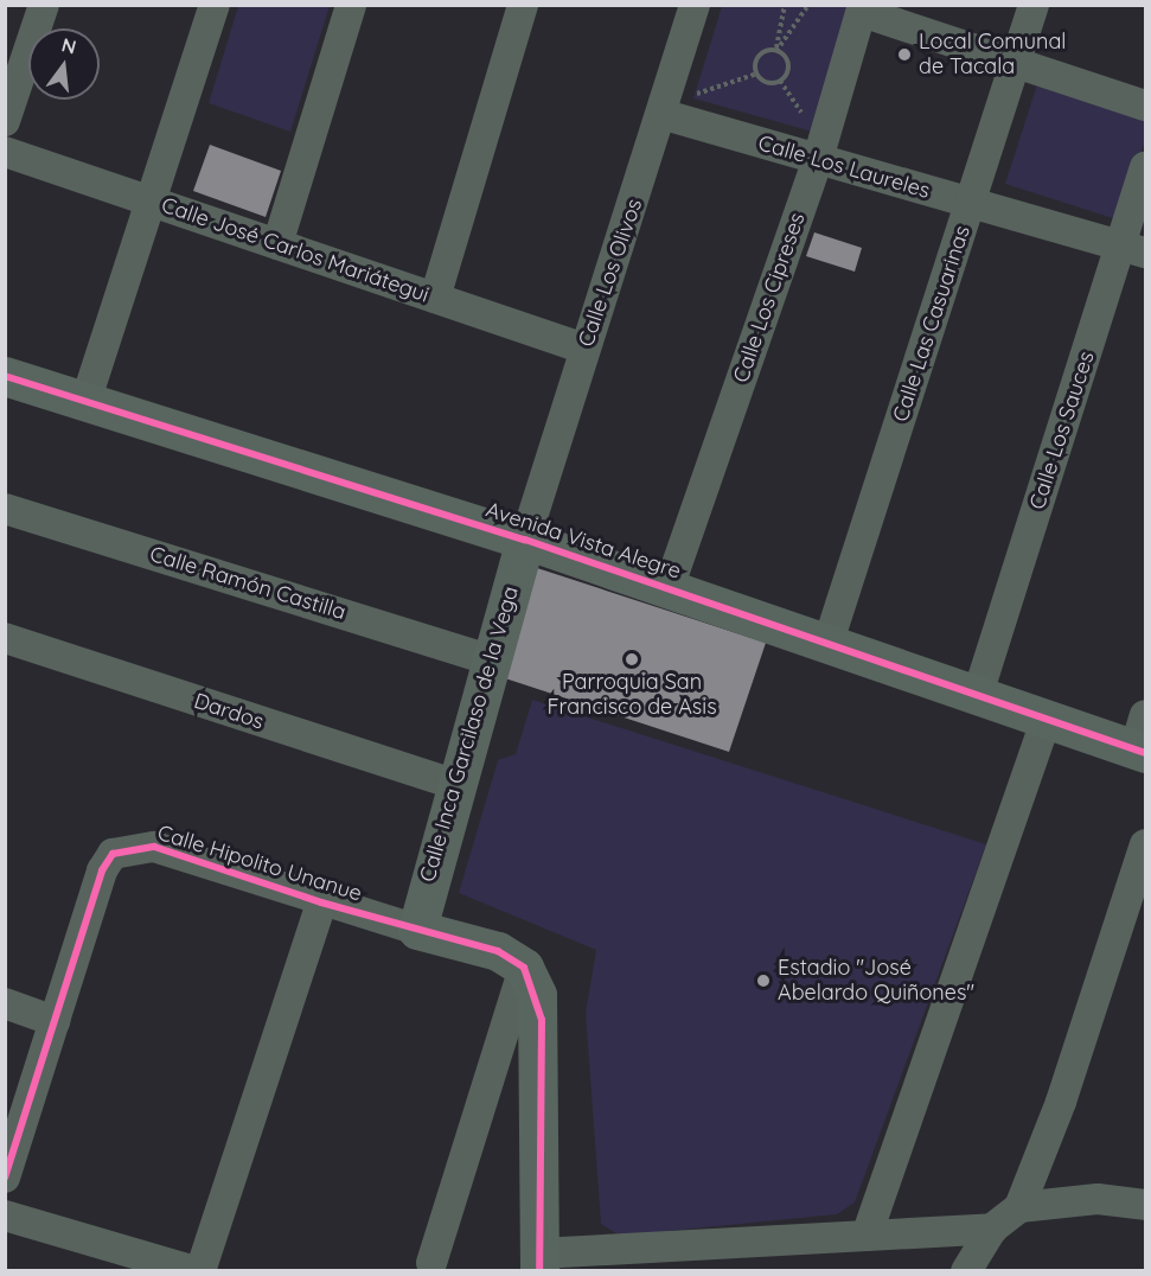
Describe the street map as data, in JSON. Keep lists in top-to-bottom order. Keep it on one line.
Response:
{"streets":{"street":["Calle Los Laureles","Calle José Carlos Mariátegui","Calle Los Olivos","Calle Los Cipreses","Calle Las Casuarinas","Calle Los Sauces","Avenida Vista Alegre","Calle Ramón Castilla","Dardos","Calle Inca Garcilaso de la Vega","Calle Hipolito Unanue"]},"crossings":[["Calle Los Laureles","Calle Los Olivos"],["Calle Los Laureles","Calle Los Cipreses"],["Calle Los Laureles","Calle Las Casuarinas"],["Calle Los Laureles","Calle Los Sauces"],["Calle José Carlos Mariátegui","Calle Los Olivos"],["Calle Los Olivos","Avenida Vista Alegre"],["Calle Los Olivos","Calle Inca Garcilaso de la Vega"],["Calle Los Cipreses","Avenida Vista Alegre"],["Calle Las Casuarinas","Avenida Vista Alegre"],["Calle Los Sauces","Avenida Vista Alegre"],["Avenida Vista Alegre","Calle Inca Garcilaso de la Vega"],["Calle Ramón Castilla","Calle Inca Garcilaso de la Vega"],["Dardos","Calle Inca Garcilaso de la Vega"],["Calle Inca Garcilaso de la Vega","Calle Hipolito Unanue"]],"places":["Local Comunal de Tacala","Parroquia San Francisco de Asis","Estadio \"José Abelardo Quiñones\""],"north":"top"}
